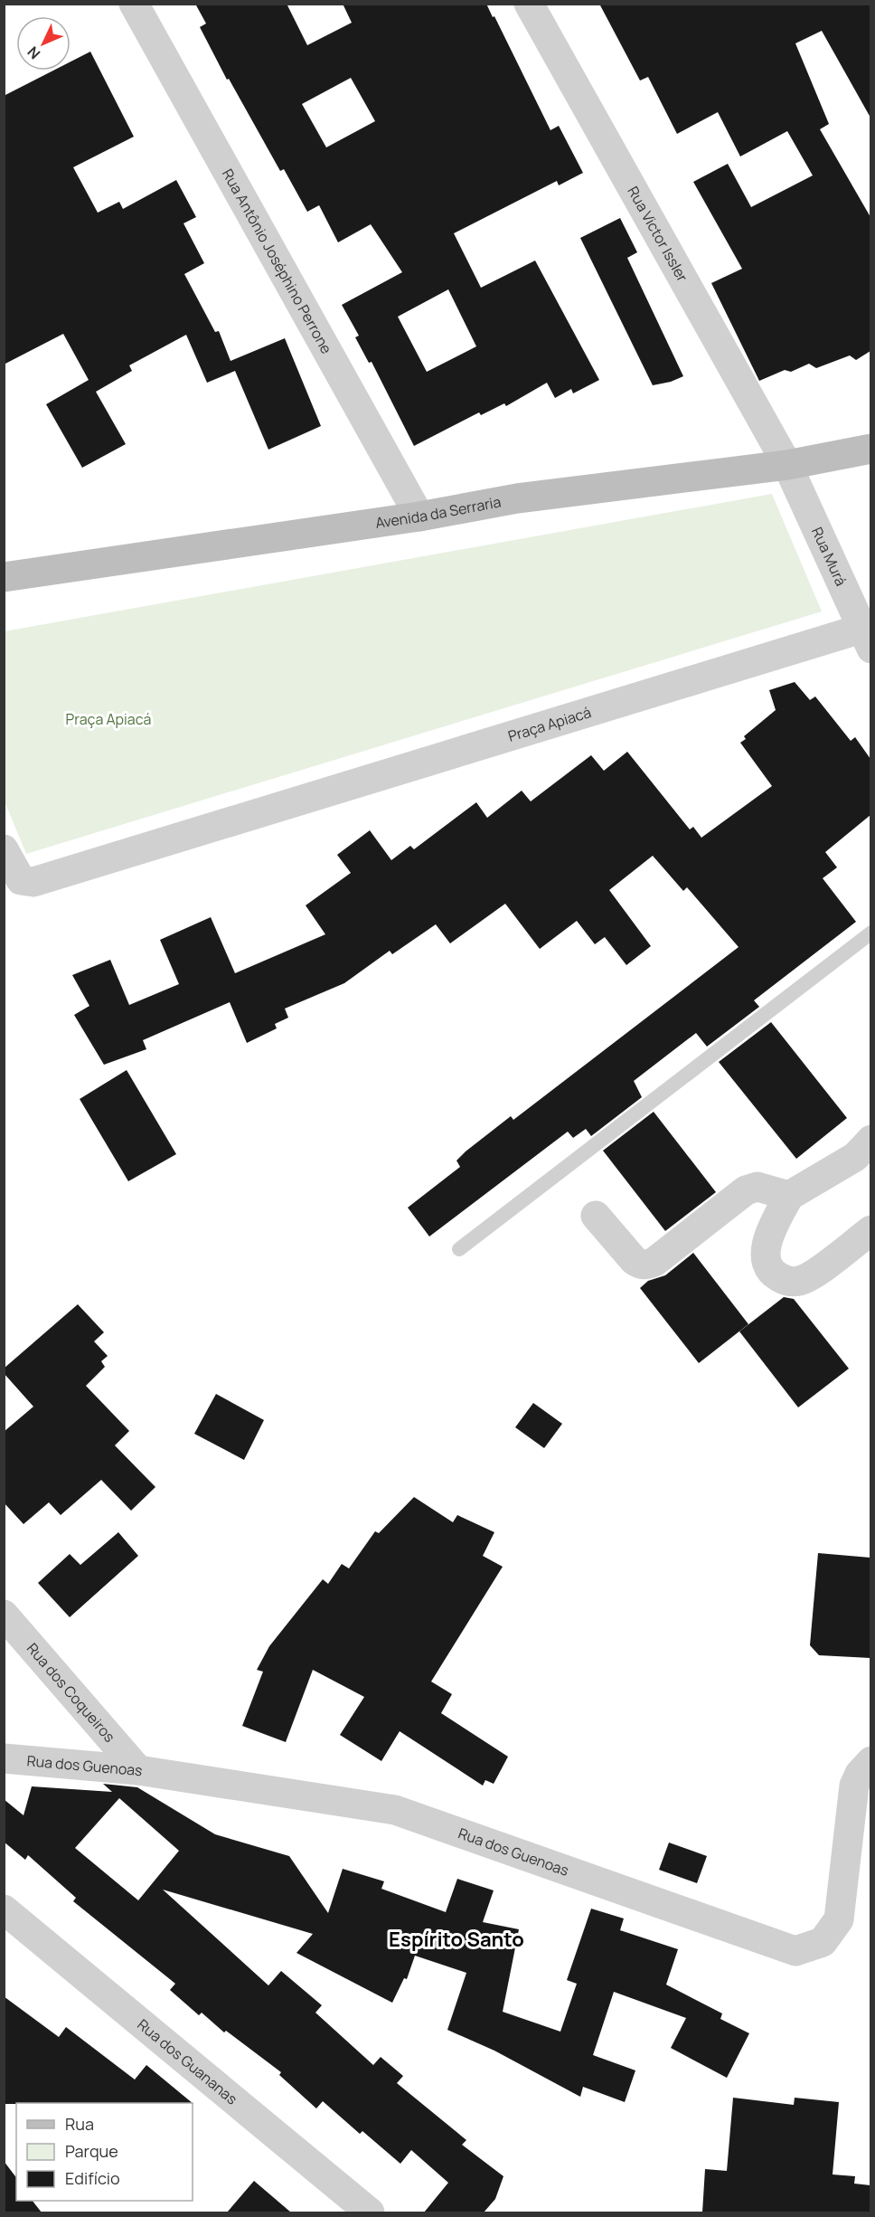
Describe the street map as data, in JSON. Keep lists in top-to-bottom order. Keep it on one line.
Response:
{"streets":{"main road":["Avenida da Serraria"],"street":["Rua Victor Issler","Rua Antônio Joséphino Perrone","Rua Murá","Praça Apiacá","Rua dos Coqueiros","Rua dos Guenoas","Rua dos Guananas"]},"crossings":[["Rua Victor Issler","Avenida da Serraria"],["Rua Victor Issler","Rua Murá"],["Rua Antônio Joséphino Perrone","Avenida da Serraria"],["Avenida da Serraria","Rua Murá"],["Rua Murá","Praça Apiacá"],["Rua dos Coqueiros","Rua dos Guenoas"]],"districts":["Espírito Santo"],"parks":["Praça Apiacá"],"legend":["Rua","Parque","Edifício"],"north":"bottom left"}
